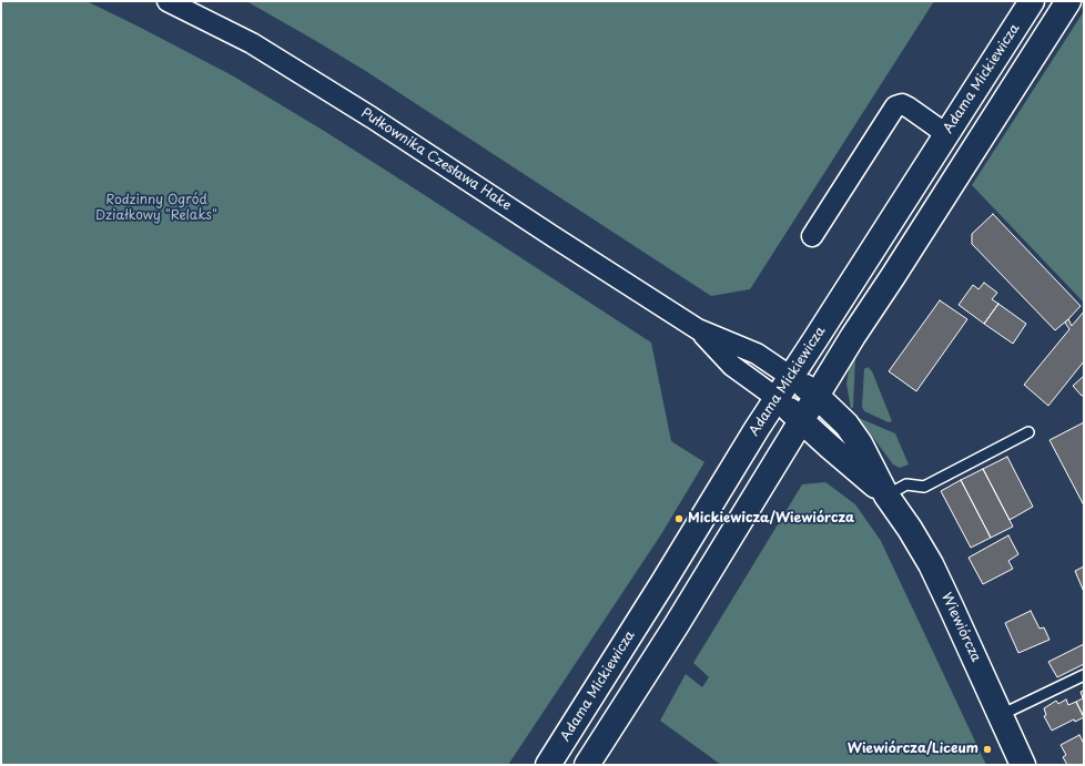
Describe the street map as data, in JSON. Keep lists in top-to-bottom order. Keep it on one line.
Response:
{"streets":{"street":["Adama Mickiewicza","Pułkownika Czesława Hake","Wiewiórcza"]},"crossings":[["Adama Mickiewicza","Pułkownika Czesława Hake"],["Adama Mickiewicza","Wiewiórcza"],["Pułkownika Czesława Hake","Wiewiórcza"]],"parks":["Rodzinny Ogród Działkowy \"Relaks\""],"places":["Mickiewicza/Wiewiórcza","Wiewiórcza/Liceum"]}
